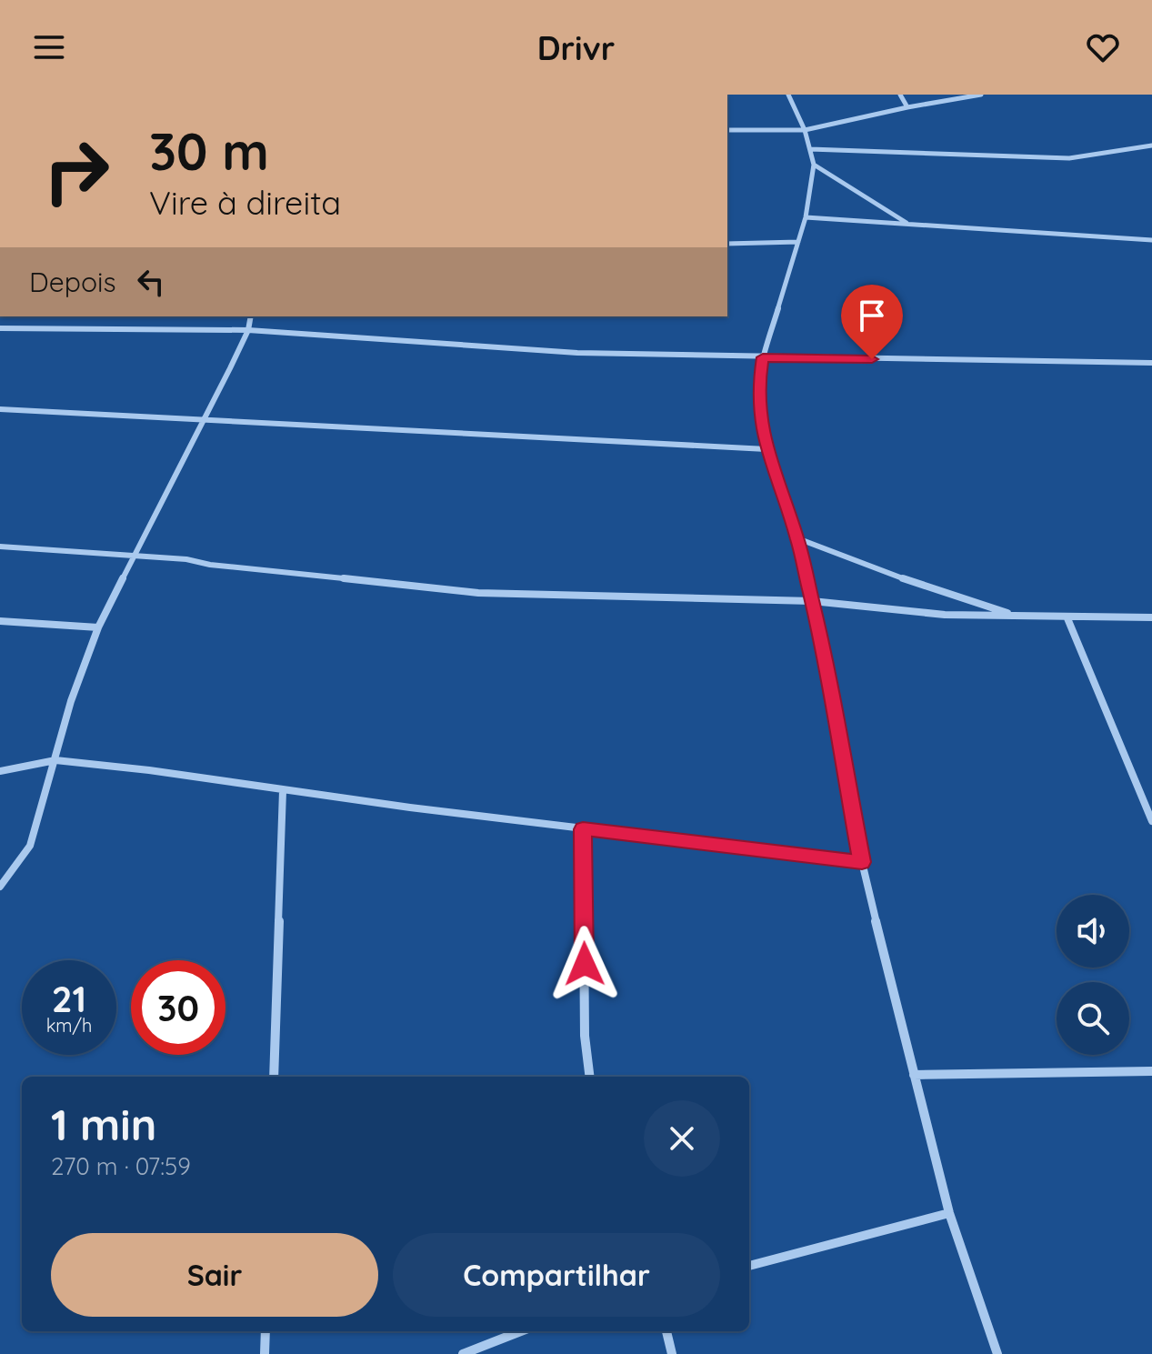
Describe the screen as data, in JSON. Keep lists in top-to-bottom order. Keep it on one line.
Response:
{"page":{"header":"Drivr","turn":["30 m","Vire à direita"],"then":"Depois","speed":"21 km/h","limit":"30","heading":["1 min","270 m · 07:59"],"buttons":["Sair","Compartilhar"]}}
